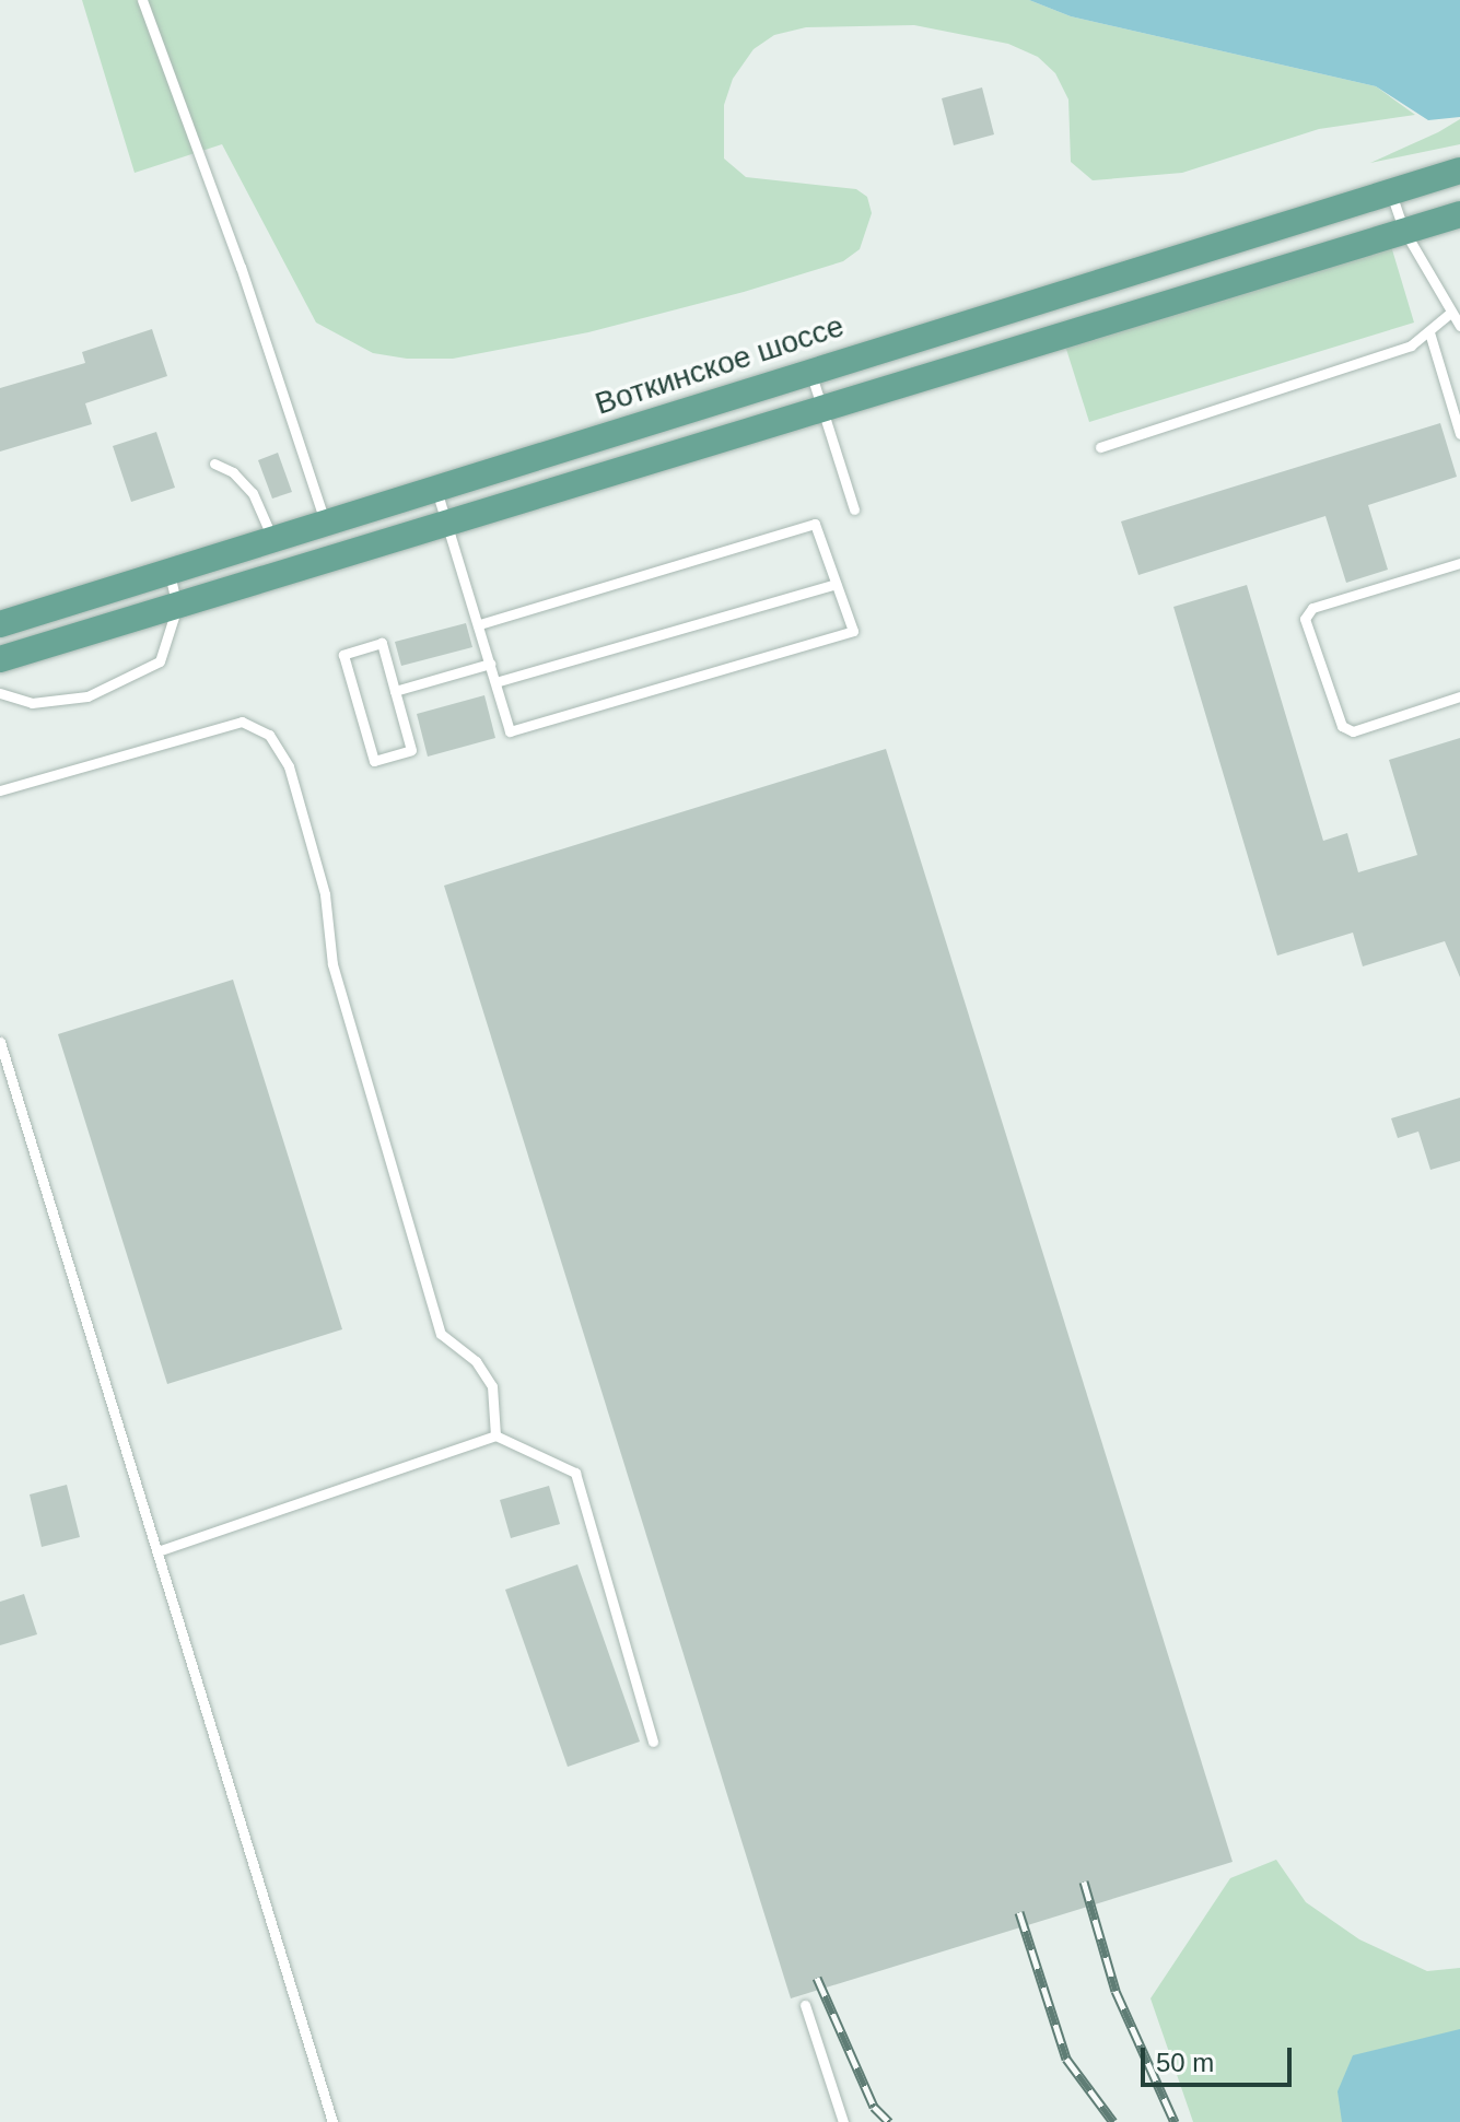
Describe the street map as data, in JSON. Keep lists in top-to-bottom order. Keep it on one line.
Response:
{"streets":{"main road":["Воткинское шоссе"]},"scale_bar":"50 m"}
